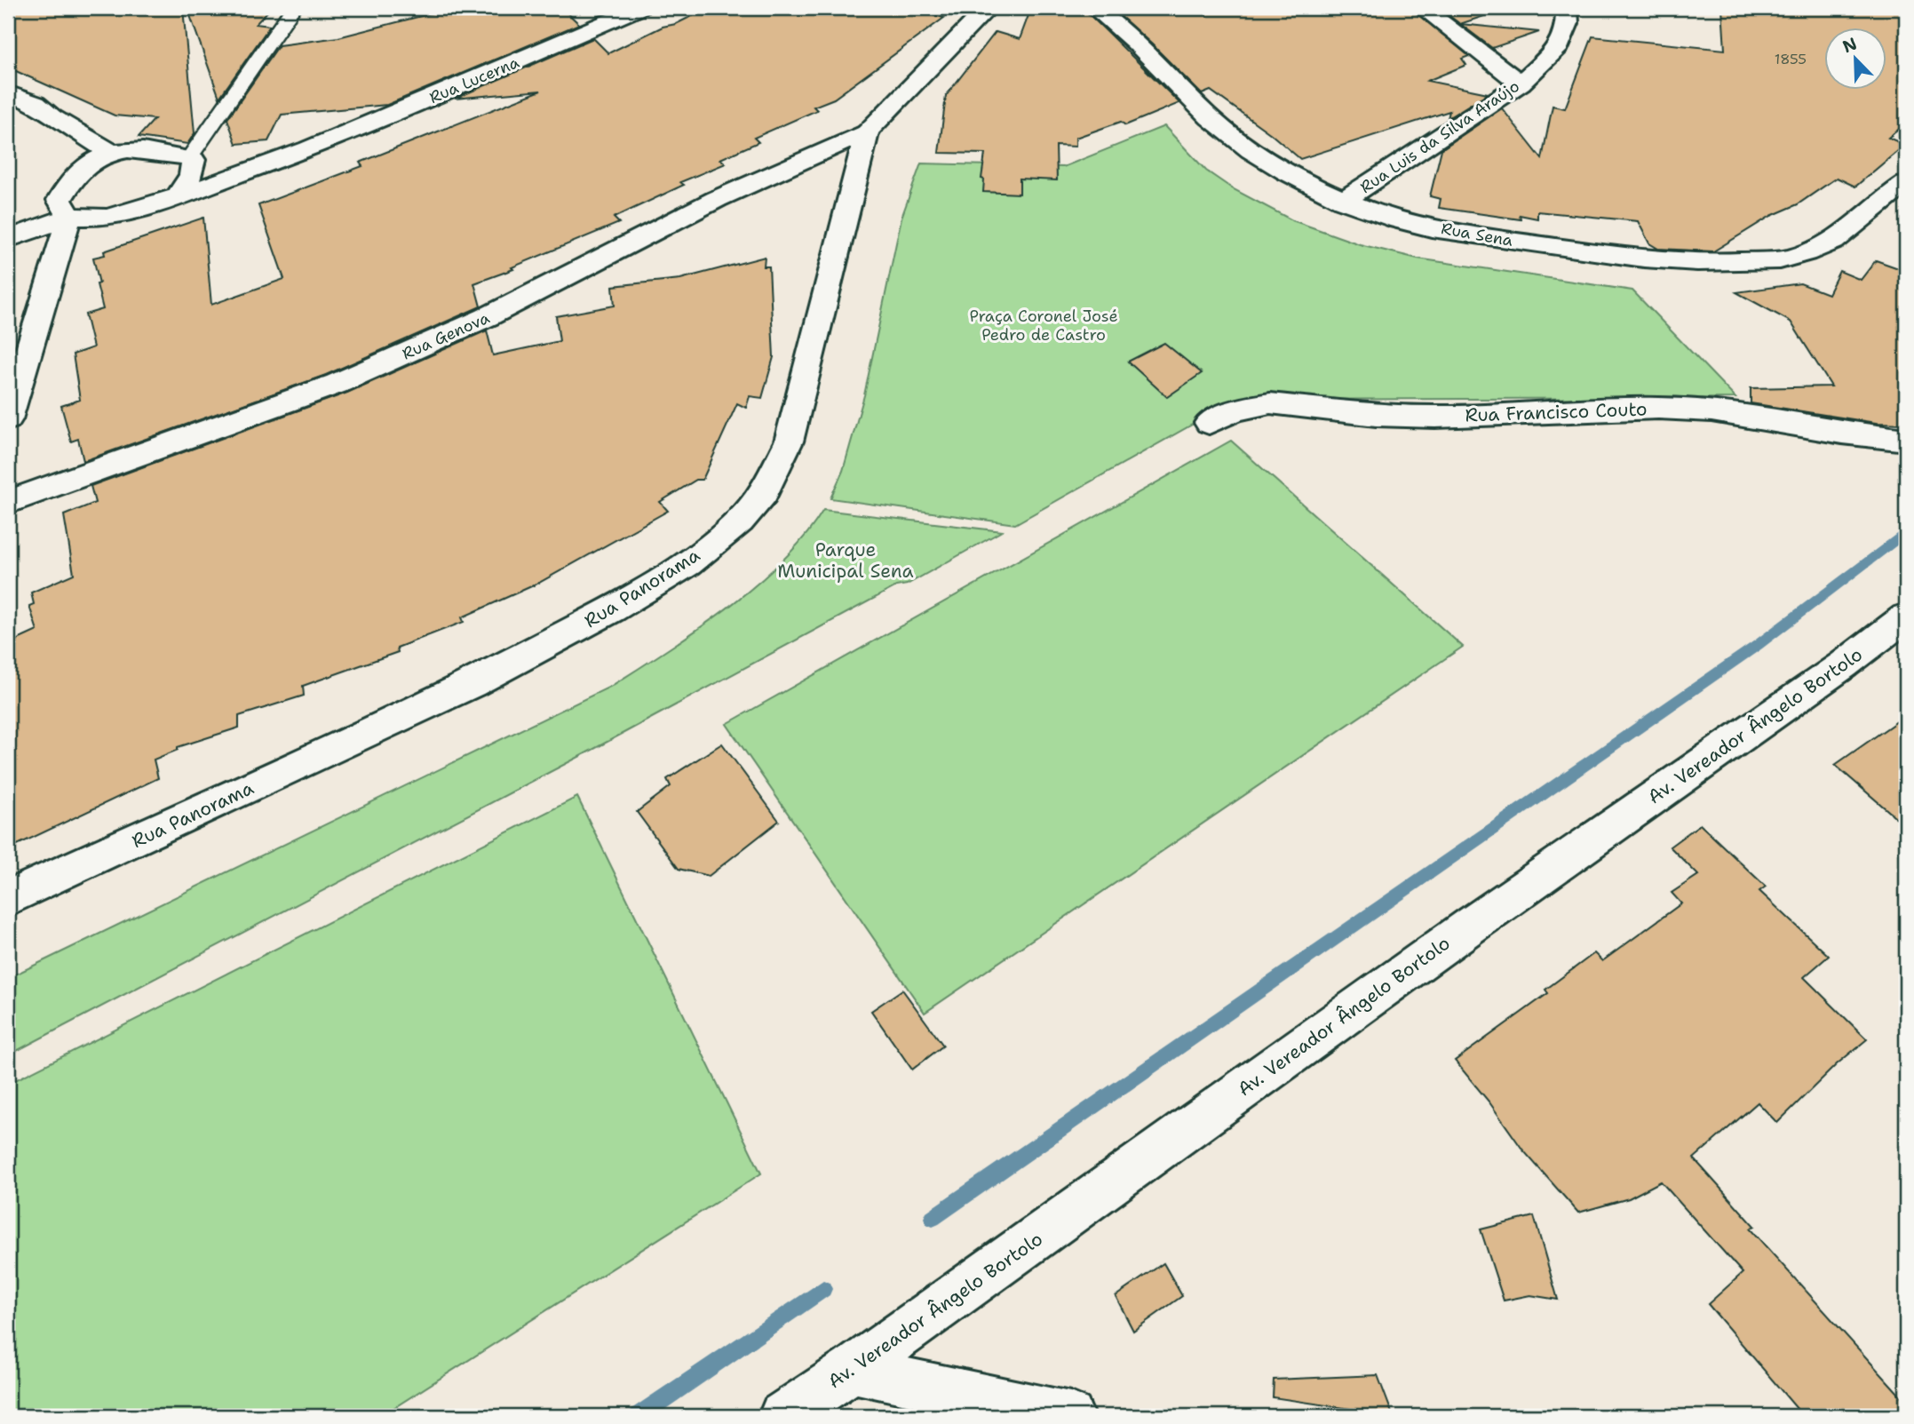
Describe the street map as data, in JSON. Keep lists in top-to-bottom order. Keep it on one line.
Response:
{"streets":{"street":["Rua Lucerna","Rua Luis da Silva Araújo","Rua Sena","Rua Genova","Rua Francisco Couto","Rua Panorama","Av. Vereador Ângelo Bortolo"]},"crossings":[["Rua Luis da Silva Araújo","Rua Sena"],["Rua Genova","Rua Panorama"]],"parks":["Praça Coronel José Pedro de Castro","Parque Municipal Sena"],"house_numbers":["1855"],"north":"top left"}
